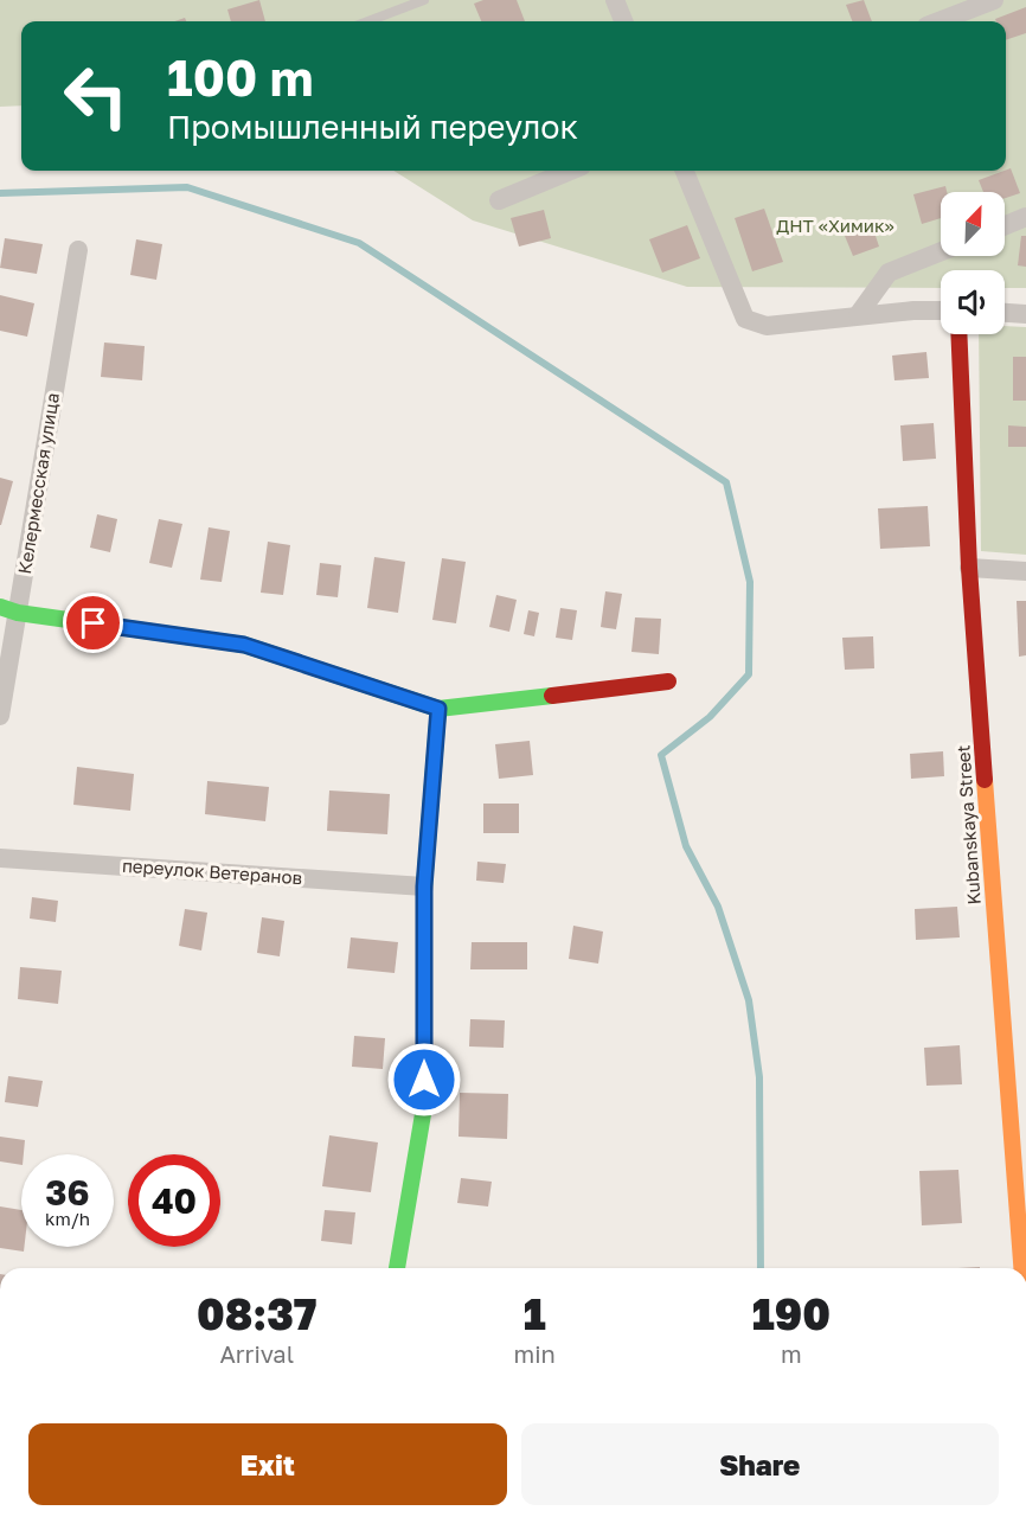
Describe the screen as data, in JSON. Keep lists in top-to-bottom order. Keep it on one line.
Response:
{"streets":{"street":["Келермесская улица","Kubanskaya Street","переулок Ветеранов"]},"parks":["ДНТ «Химик»"],"north":"top right","page":{"turn":["100 m","Промышленный переулок"],"speed":"36 km/h","limit":"40","eta":["08:37","Arrival","1","min","190","m"],"buttons":["Exit","Share"]}}
